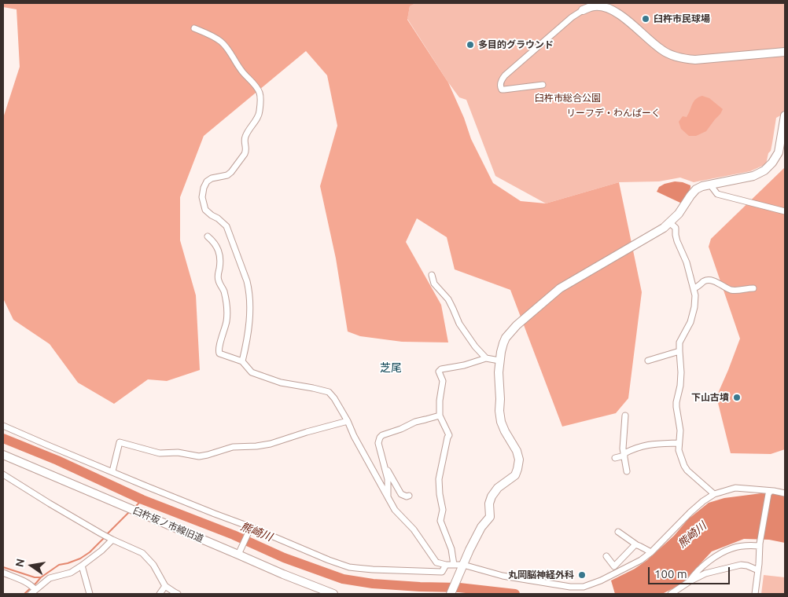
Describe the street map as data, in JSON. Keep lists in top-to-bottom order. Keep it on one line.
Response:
{"streets":{"street":["臼杵坂ノ市線旧道"]},"districts":["芝尾"],"water":["熊崎川"],"parks":["臼杵市総合公園","リーフデ・わんぱーく"],"places":["臼杵市民球場","多目的グラウンド","下山古墳","丸岡脳神経外科"],"scale_bar":"100 m","north":"left"}
